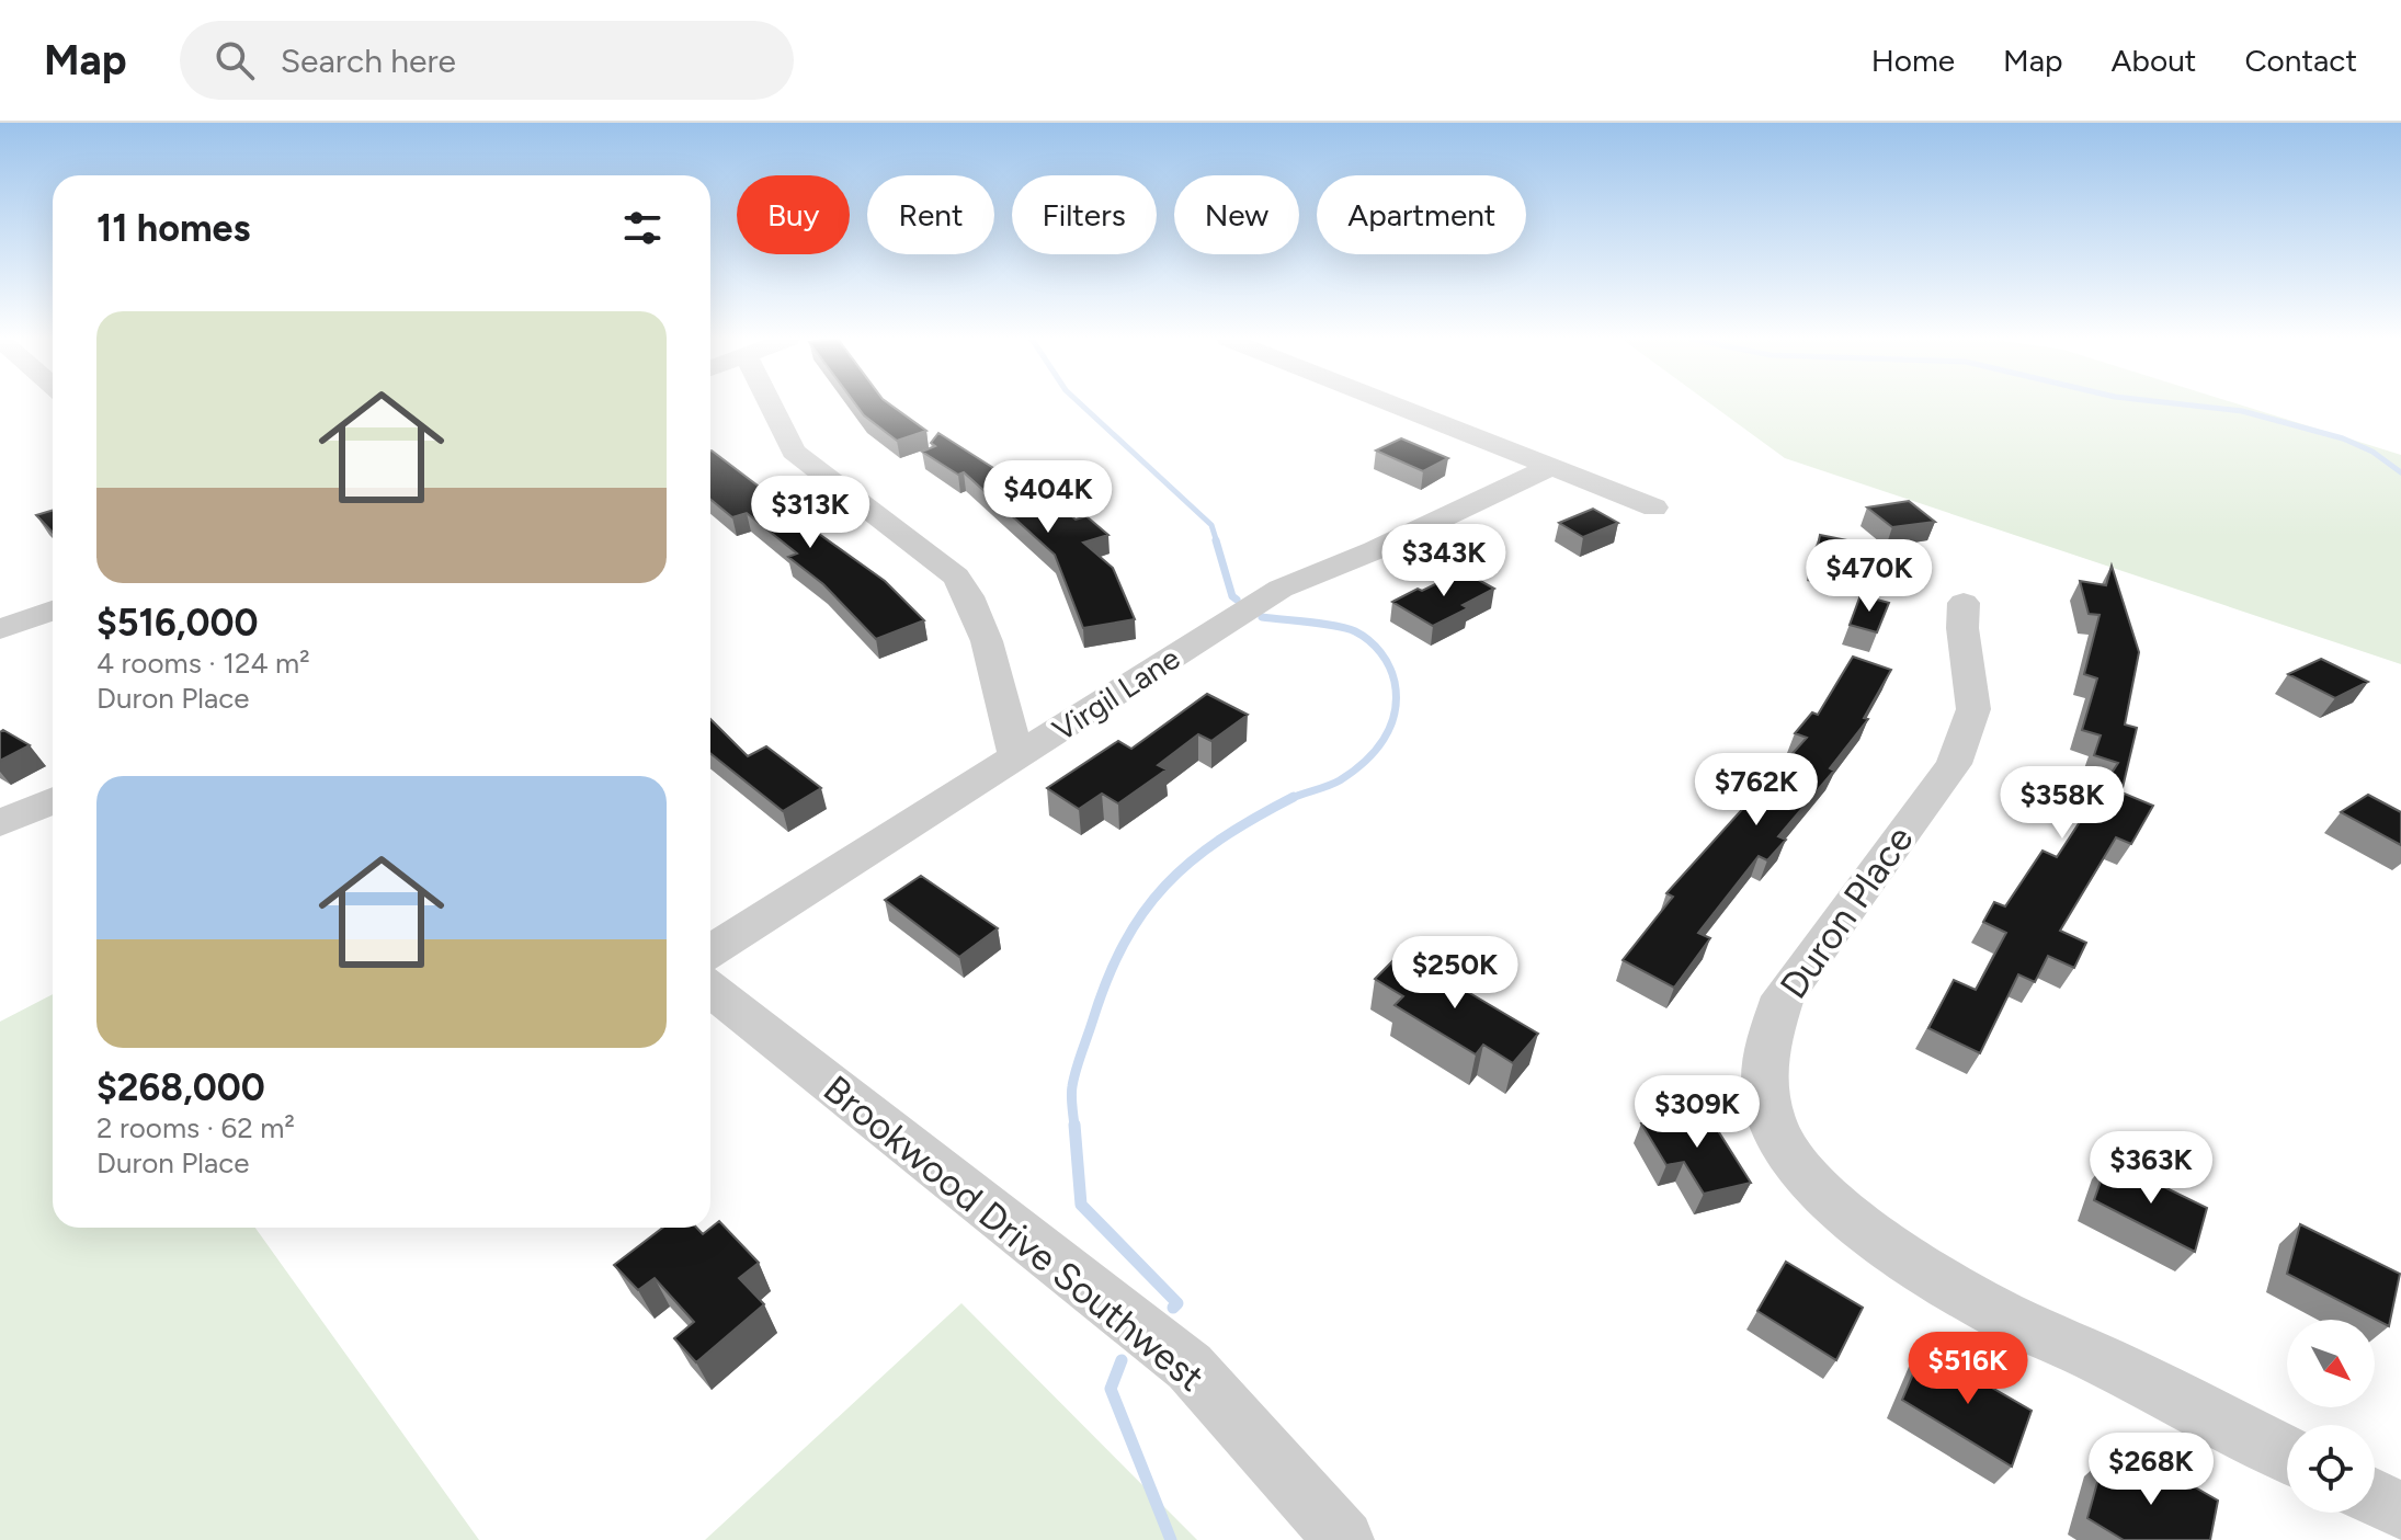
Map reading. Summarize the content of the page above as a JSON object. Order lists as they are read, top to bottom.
{
  "streets": {
    "street": ["Virgil Lane", "Duron Place", "Brookwood Drive Southwest"]
  },
  "north": "bottom right",
  "page": {
    "header": "Map",
    "search": "Search here",
    "nav": [
      "Home",
      "Map",
      "About",
      "Contact"
    ],
    "chip": [
      "Buy",
      "Rent",
      "Filters",
      "New",
      "Apartment"
    ],
    "heading": "11 homes",
    "list": [
      {
        "name": "$516,000",
        "note": "4 rooms · 124 m² · Duron Place"
      },
      {
        "name": "$268,000",
        "note": "2 rooms · 62 m² · Duron Place"
      }
    ],
    "price": [
      "$404K",
      "$313K",
      "$343K",
      "$470K",
      "$762K",
      "$358K",
      "$250K",
      "$309K",
      "$363K",
      "$516K",
      "$268K"
    ]
  }
}
